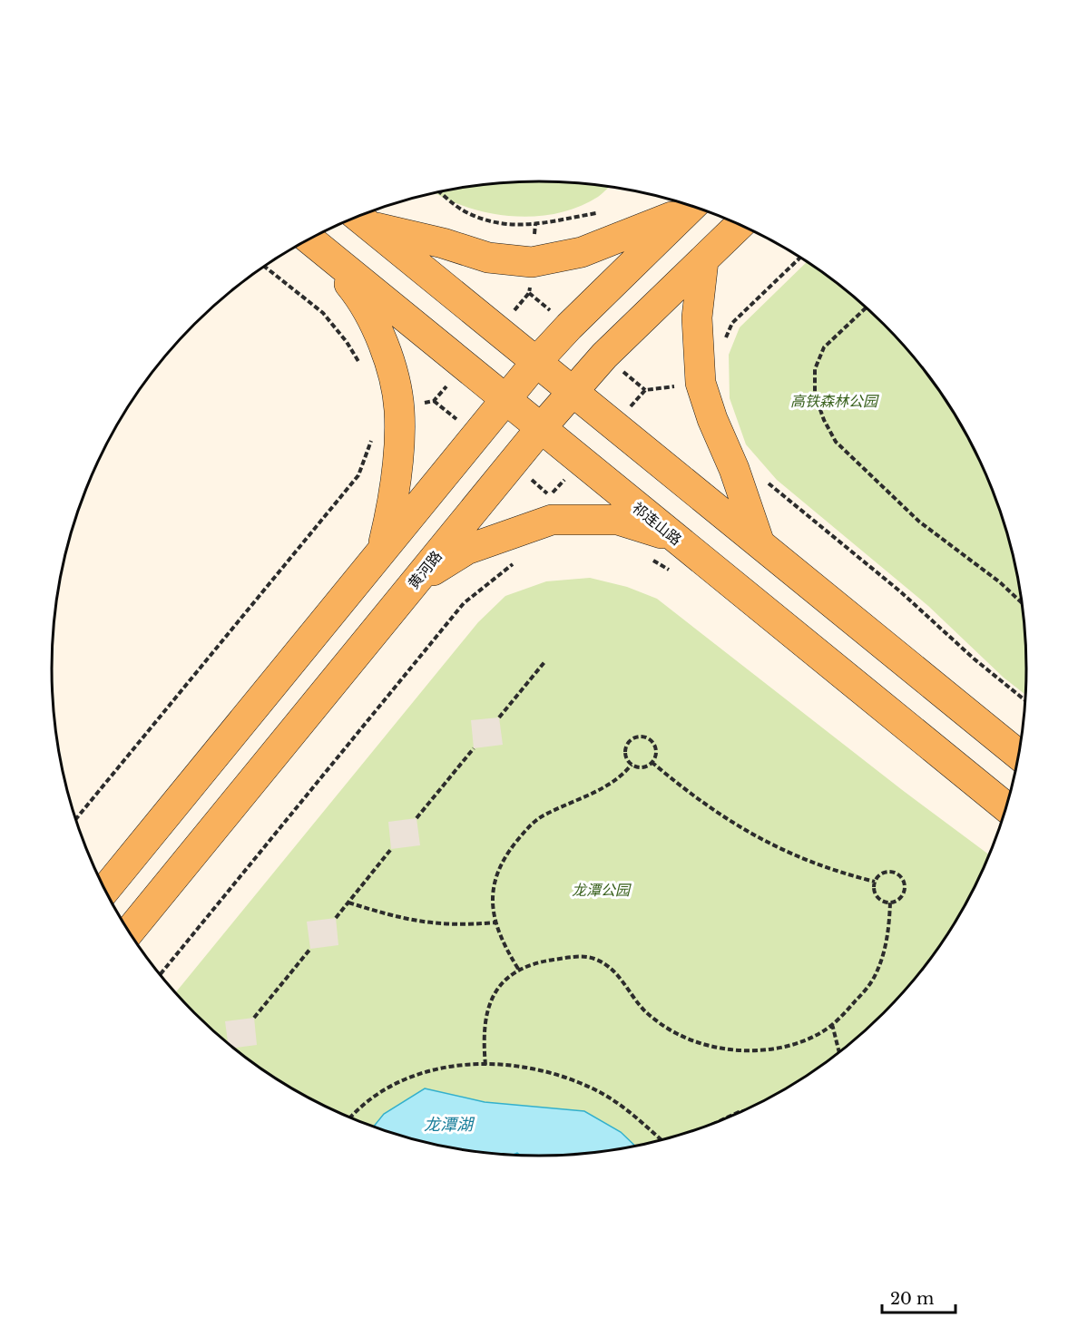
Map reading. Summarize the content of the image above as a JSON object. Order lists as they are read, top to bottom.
{
  "streets": {
    "main road": ["祁连山路", "黄河路"]
  },
  "crossings": [
    ["祁连山路", "黄河路"]
  ],
  "water": ["龙潭湖"],
  "parks": ["高铁森林公园", "龙潭公园"],
  "scale_bar": "20 m"
}
